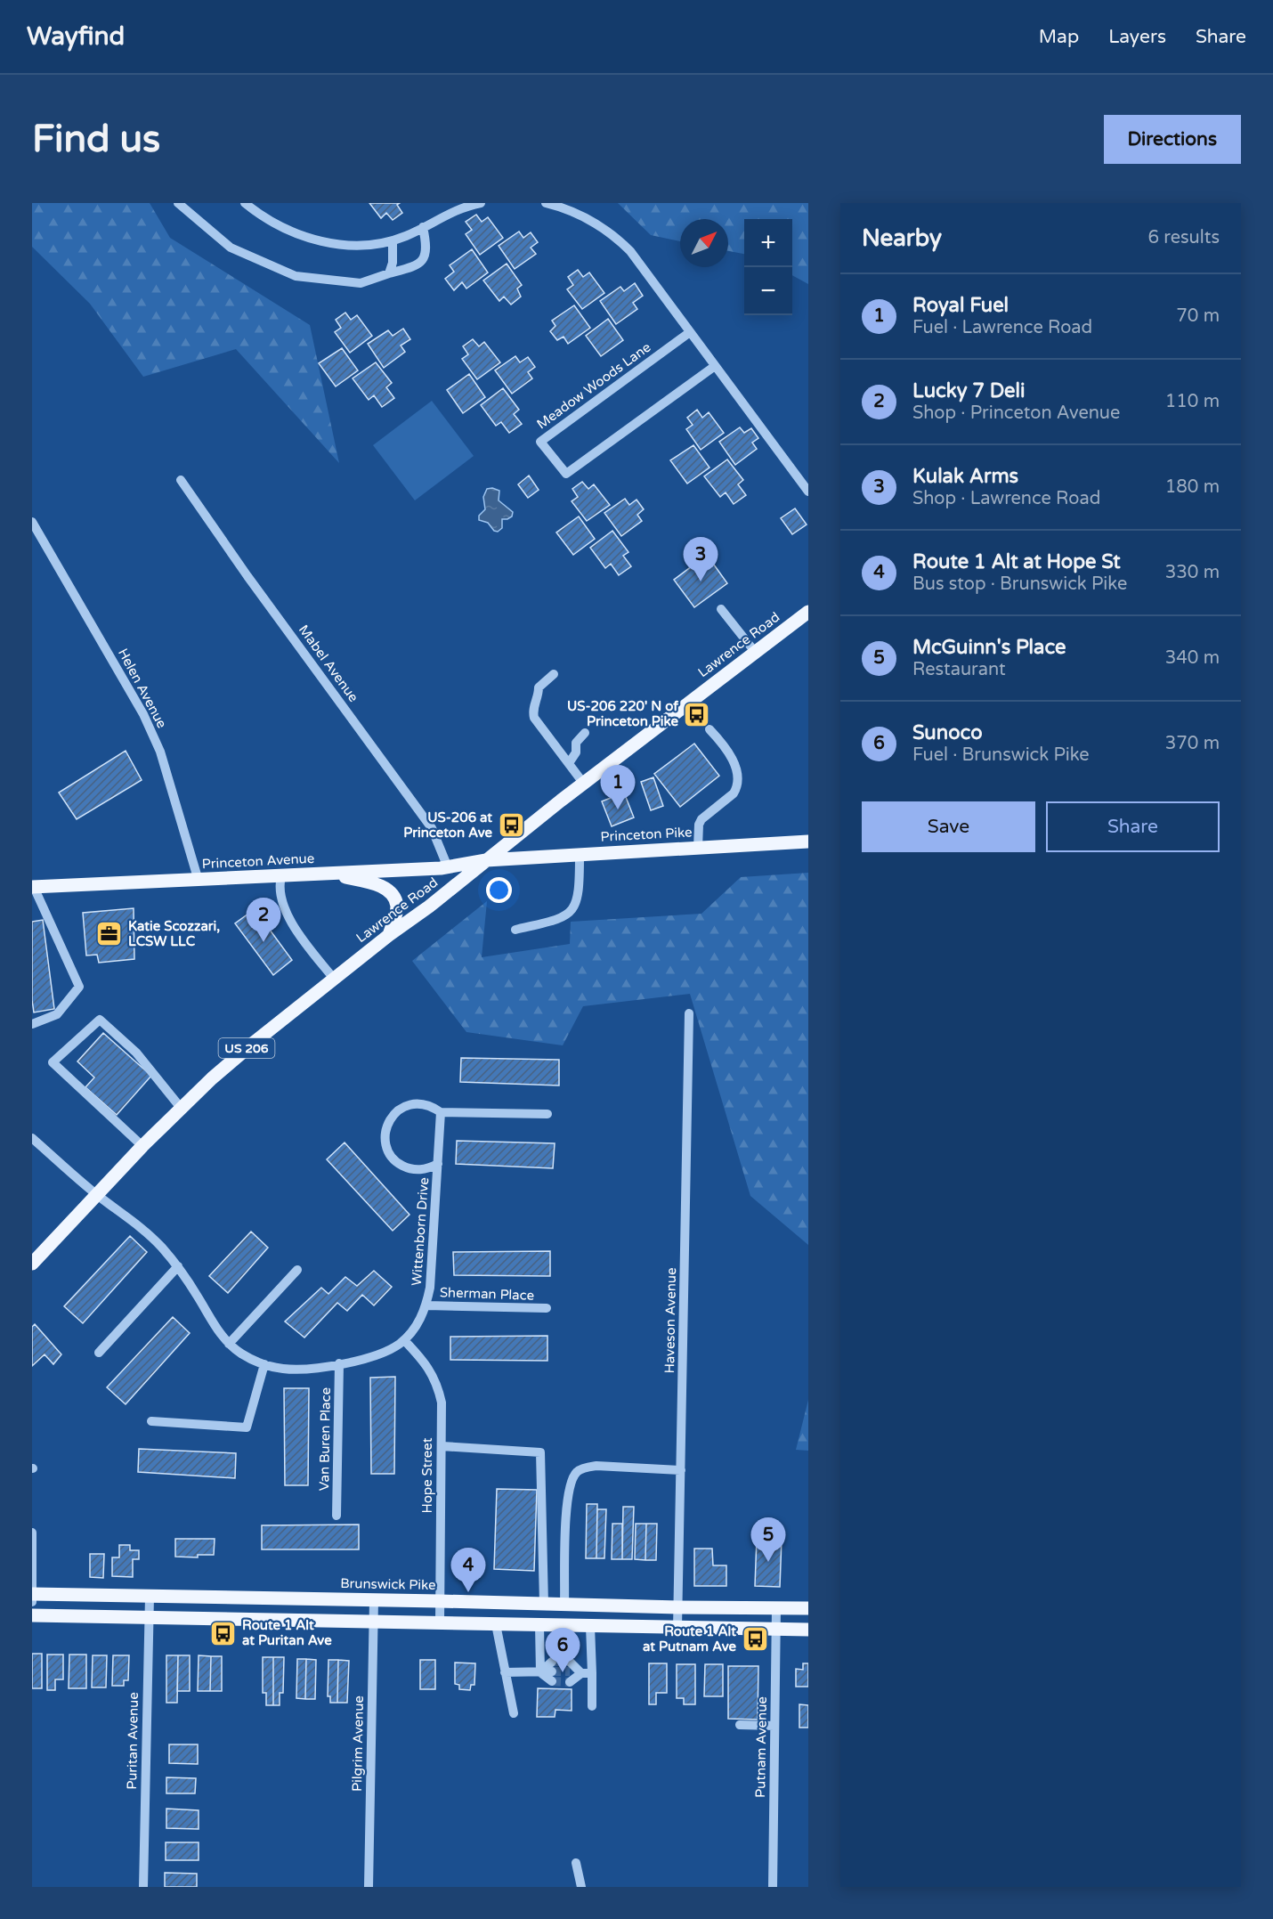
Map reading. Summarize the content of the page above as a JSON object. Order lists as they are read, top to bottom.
{
  "streets": {
    "main road": [
      "Lawrence Road",
      "Princeton Pike",
      "Princeton Avenue",
      "US 206",
      "Brunswick Pike"
    ],
    "street": [
      "Meadow Woods Lane",
      "Mabel Avenue",
      "Helen Avenue",
      "Wittenborn Drive",
      "Sherman Place",
      "Haveson Avenue",
      "Van Buren Place",
      "Hope Street",
      "Puritan Avenue",
      "Pilgrim Avenue",
      "Putnam Avenue"
    ]
  },
  "crossings": [
    ["Lawrence Road", "Princeton Pike"],
    ["Lawrence Road", "Princeton Avenue"],
    ["Lawrence Road", "Wittenborn Drive"],
    ["Mabel Avenue", "Princeton Avenue"],
    ["Helen Avenue", "Princeton Avenue"],
    ["Princeton Pike", "Princeton Avenue"],
    ["Wittenborn Drive", "Sherman Place"],
    ["Wittenborn Drive", "Van Buren Place"],
    ["Wittenborn Drive", "Hope Street"],
    ["Haveson Avenue", "Brunswick Pike"],
    ["Hope Street", "Brunswick Pike"],
    ["Brunswick Pike", "Puritan Avenue"],
    ["Brunswick Pike", "Pilgrim Avenue"],
    ["Brunswick Pike", "Putnam Avenue"]
  ],
  "places": {
    "bus stop": [
      "US-206 220' N of Princeton Pike",
      "US-206 at Princeton Ave",
      "Route 1 Alt at Puritan Ave",
      "Route 1 Alt at Putnam Ave"
    ],
    "office": ["Katie Scozzari, LCSW LLC"]
  },
  "north": "top right",
  "page": {
    "header": "Wayfind",
    "nav": ["Map", "Layers", "Share"],
    "buttons": [
      "Directions",
      ["Save", "Share"]
    ],
    "title": "Find us",
    "heading": ["Nearby", "6 results"],
    "map_buttons": ["+", "−"],
    "list": [
      {
        "mark": "1",
        "name": "Royal Fuel",
        "note": "Fuel · Lawrence Road",
        "value": "70 m"
      },
      {
        "mark": "2",
        "name": "Lucky 7 Deli",
        "note": "Shop · Princeton Avenue",
        "value": "110 m"
      },
      {
        "mark": "3",
        "name": "Kulak Arms",
        "note": "Shop · Lawrence Road",
        "value": "180 m"
      },
      {
        "mark": "4",
        "name": "Route 1 Alt at Hope St",
        "note": "Bus stop · Brunswick Pike",
        "value": "330 m"
      },
      {
        "mark": "5",
        "name": "McGuinn's Place",
        "note": "Restaurant",
        "value": "340 m"
      },
      {
        "mark": "6",
        "name": "Sunoco",
        "note": "Fuel · Brunswick Pike",
        "value": "370 m"
      }
    ],
    "pins": [
      "3",
      "1",
      "2",
      "5",
      "4",
      "6"
    ]
  }
}
